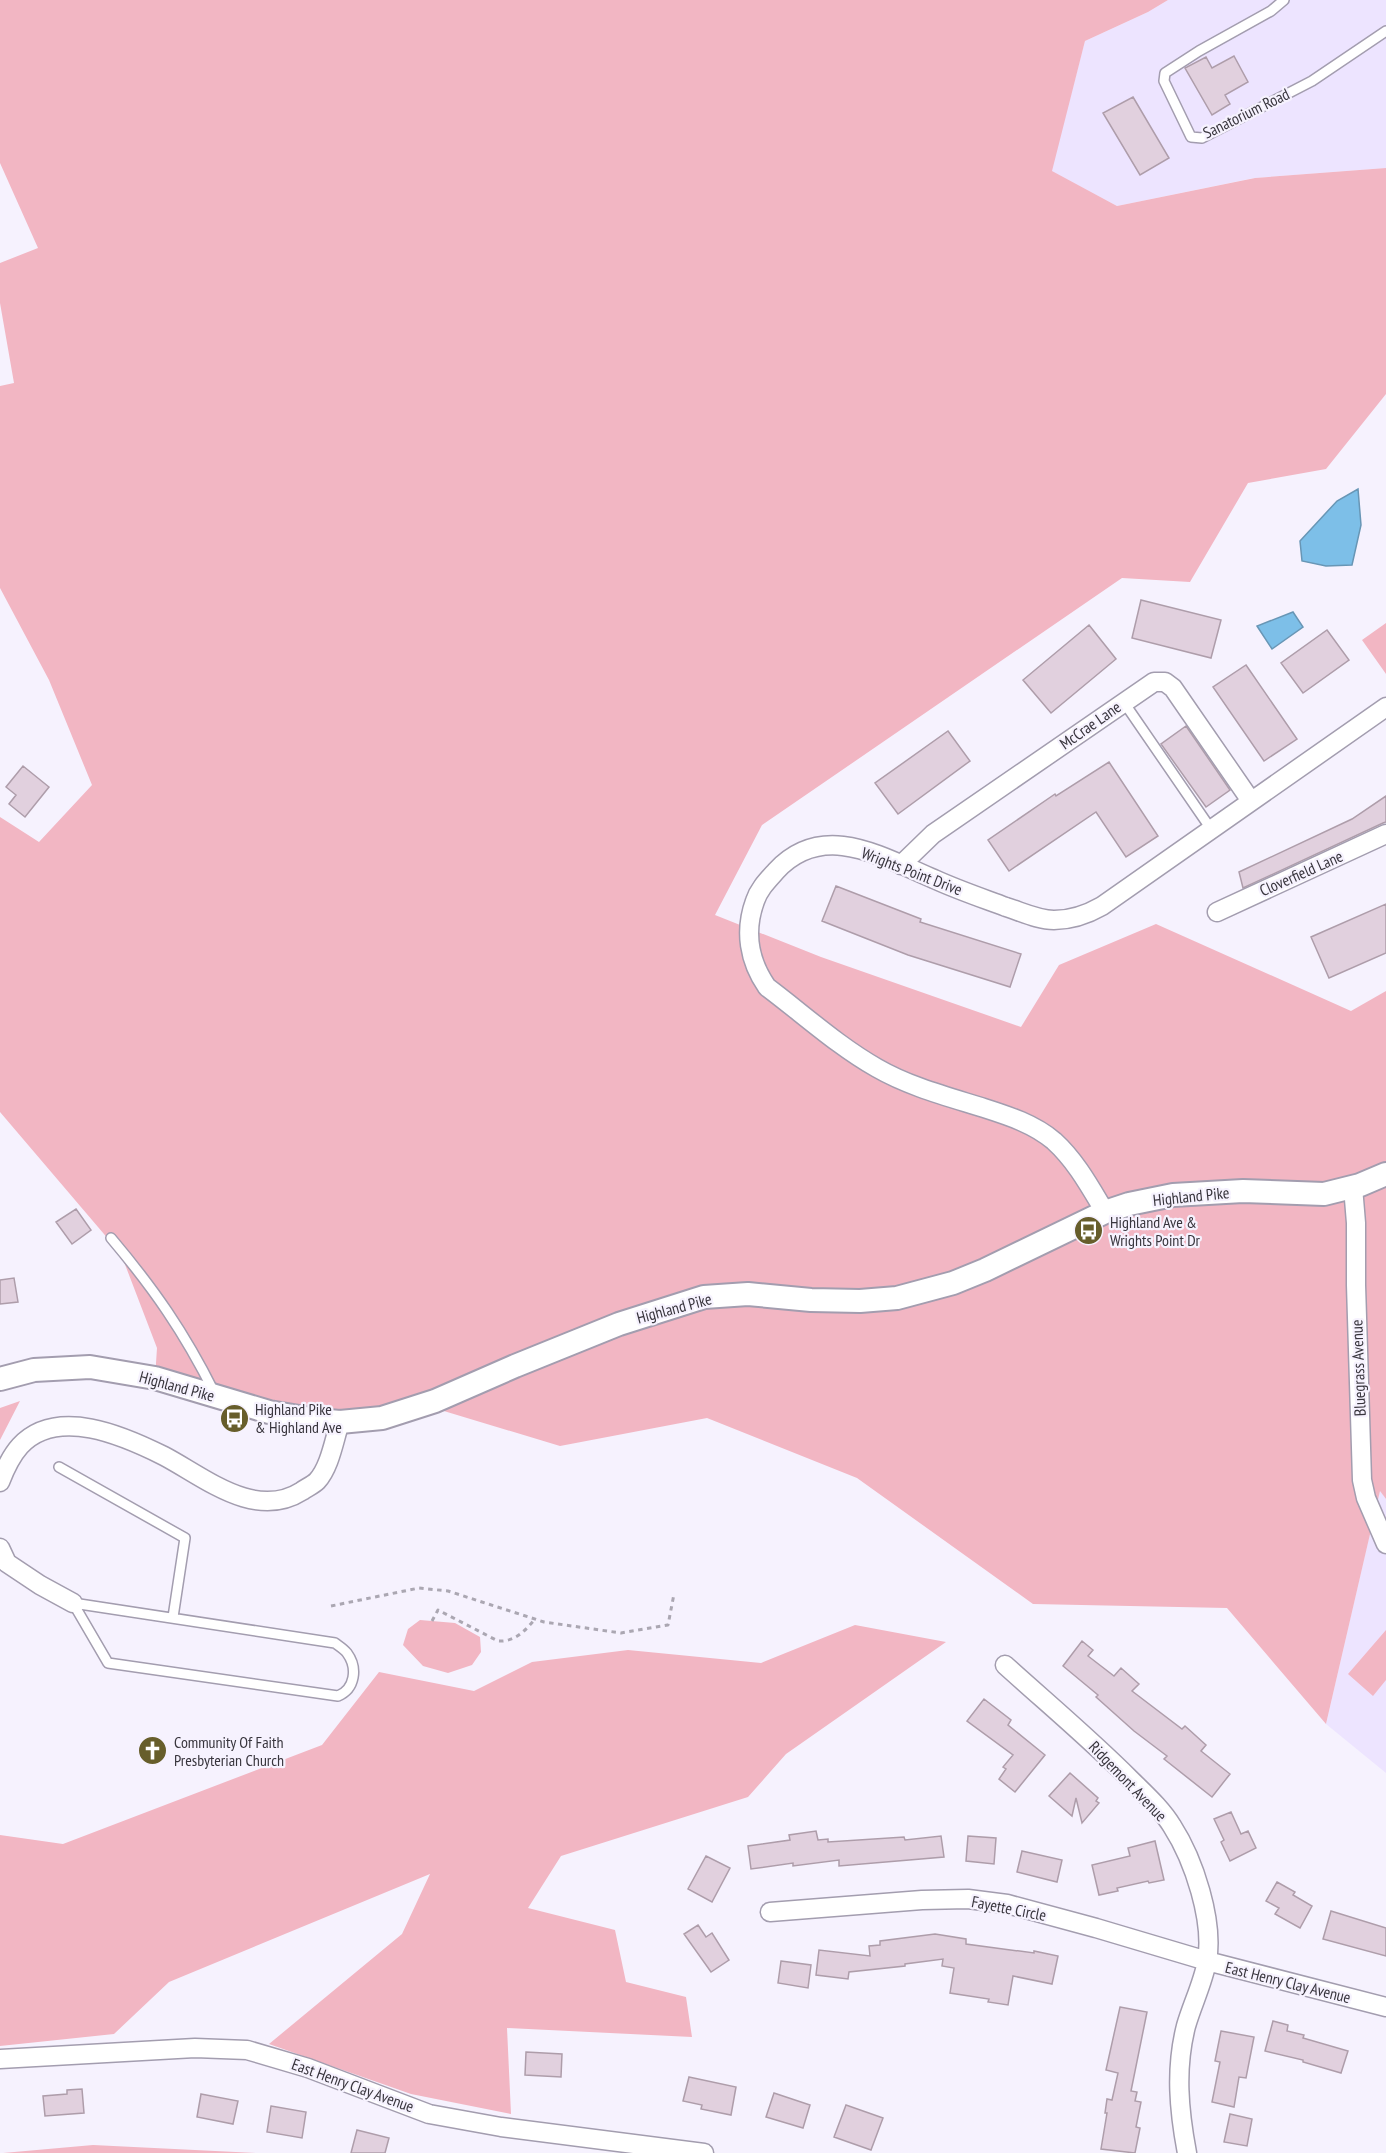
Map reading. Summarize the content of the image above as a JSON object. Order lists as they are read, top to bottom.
{
  "streets": {
    "street": [
      "McCrae Lane",
      "Wrights Point Drive",
      "Cloverfield Lane",
      "Highland Pike",
      "Bluegrass Avenue",
      "Ridgemont Avenue",
      "Fayette Circle",
      "East Henry Clay Avenue"
    ],
    "lane": ["Sanatorium Road"]
  },
  "crossings": [
    ["McCrae Lane", "Wrights Point Drive"],
    ["Wrights Point Drive", "Highland Pike"],
    ["Highland Pike", "Bluegrass Avenue"],
    ["Ridgemont Avenue", "Fayette Circle"],
    ["Ridgemont Avenue", "East Henry Clay Avenue"],
    ["Fayette Circle", "East Henry Clay Avenue"]
  ],
  "places": {
    "bus stop": ["Highland Ave & Wrights Point Dr", "Highland Pike & Highland Ave"],
    "church": ["Community Of Faith Presbyterian Church"]
  }
}
